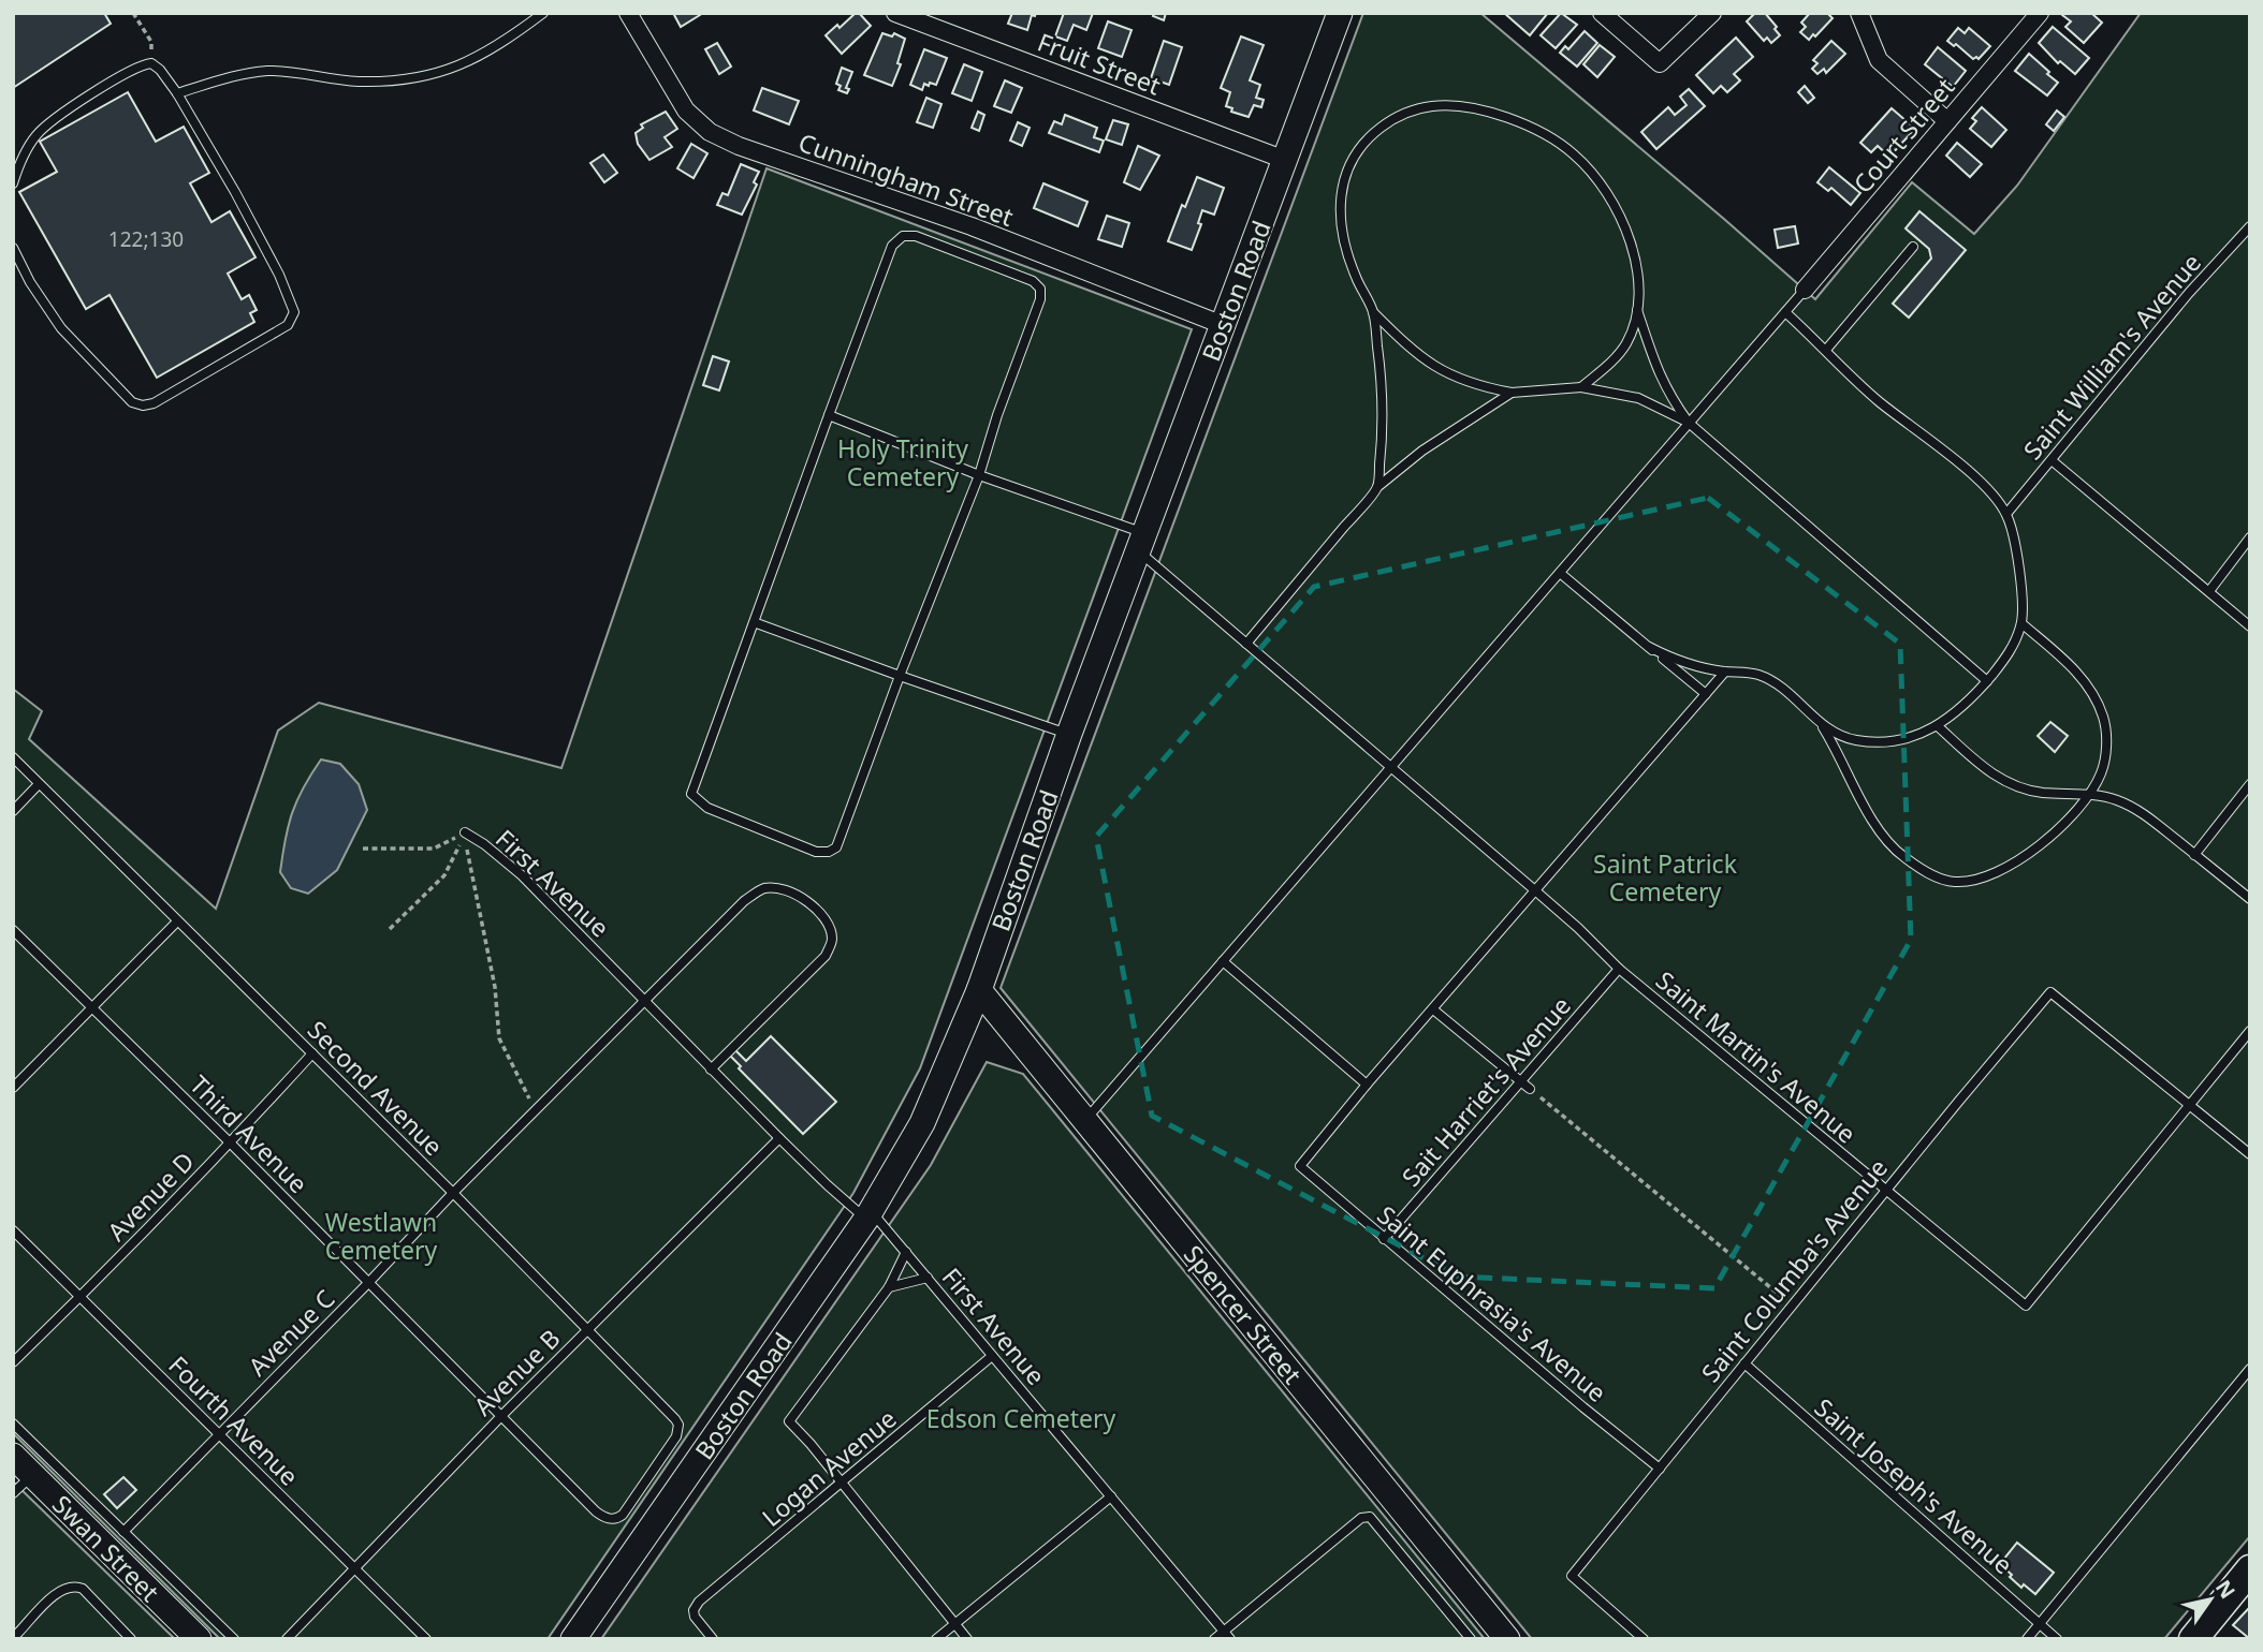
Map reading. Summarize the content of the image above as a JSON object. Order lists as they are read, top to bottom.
{
  "streets": {
    "main road": ["Boston Road", "Spencer Street", "Swan Street"],
    "street": ["Fruit Street", "Court Street", "Cunningham Street"],
    "lane": [
      "Saint William's Avenue",
      "First Avenue",
      "Saint Martin's Avenue",
      "Second Avenue",
      "Sait Harriet's Avenue",
      "Third Avenue",
      "Avenue D",
      "Saint Columba's Avenue",
      "Saint Euphrasia's Avenue",
      "Avenue C",
      "Avenue B",
      "Fourth Avenue",
      "Logan Avenue",
      "Saint Joseph's Avenue"
    ]
  },
  "crossings": [
    ["Fruit Street", "Boston Road"],
    ["Cunningham Street", "Boston Road"],
    ["Boston Road", "First Avenue"],
    ["Boston Road", "Saint Martin's Avenue"],
    ["Boston Road", "Spencer Street"],
    ["First Avenue", "Avenue C"],
    ["First Avenue", "Avenue B"],
    ["First Avenue", "Logan Avenue"],
    ["Saint Martin's Avenue", "Sait Harriet's Avenue"],
    ["Saint Martin's Avenue", "Saint Columba's Avenue"],
    ["Second Avenue", "Third Avenue"],
    ["Second Avenue", "Avenue D"],
    ["Second Avenue", "Avenue C"],
    ["Second Avenue", "Avenue B"],
    ["Sait Harriet's Avenue", "Saint Euphrasia's Avenue"],
    ["Third Avenue", "Avenue D"],
    ["Third Avenue", "Avenue C"],
    ["Third Avenue", "Avenue B"],
    ["Avenue D", "Fourth Avenue"],
    ["Saint Columba's Avenue", "Saint Euphrasia's Avenue"],
    ["Saint Columba's Avenue", "Saint Joseph's Avenue"],
    ["Avenue C", "Fourth Avenue"],
    ["Avenue B", "Fourth Avenue"]
  ],
  "parks": [
    "Holy Trinity Cemetery",
    "Saint Patrick Cemetery",
    "Westlawn Cemetery",
    "Edson Cemetery"
  ],
  "house_numbers": ["122;130"],
  "north": "top right"
}
